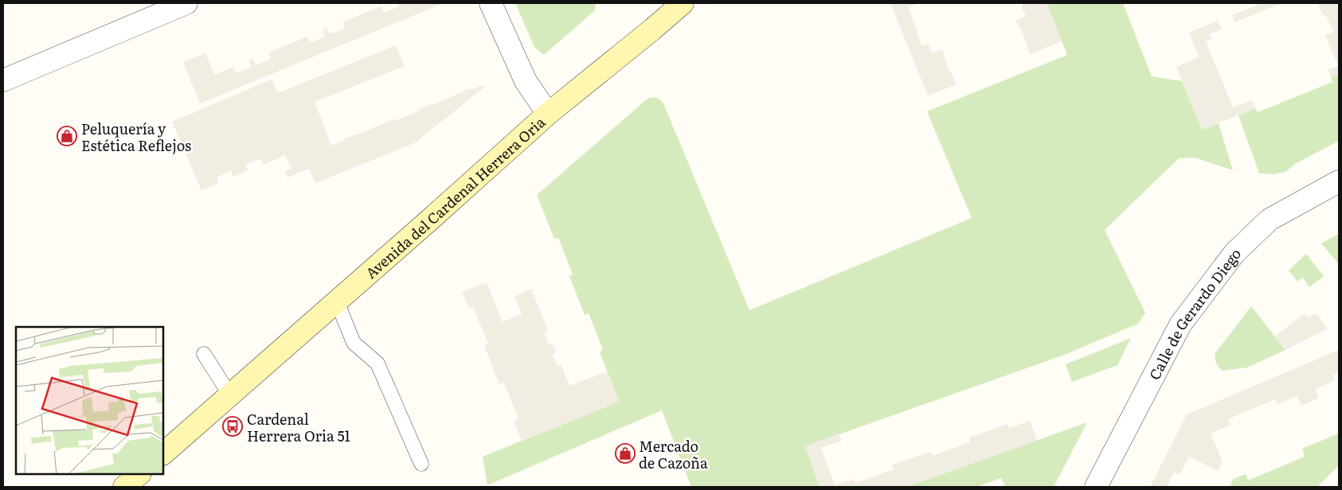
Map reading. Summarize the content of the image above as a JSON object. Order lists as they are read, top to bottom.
{
  "streets": {
    "main road": ["Avenida del Cardenal Herrera Oria"],
    "street": ["Calle de Gerardo Diego"]
  },
  "places": {
    "shop": ["Peluquería y Estética Reflejos", "Mercado de Cazoña"],
    "bus stop": ["Cardenal Herrera Oria 51"]
  }
}
